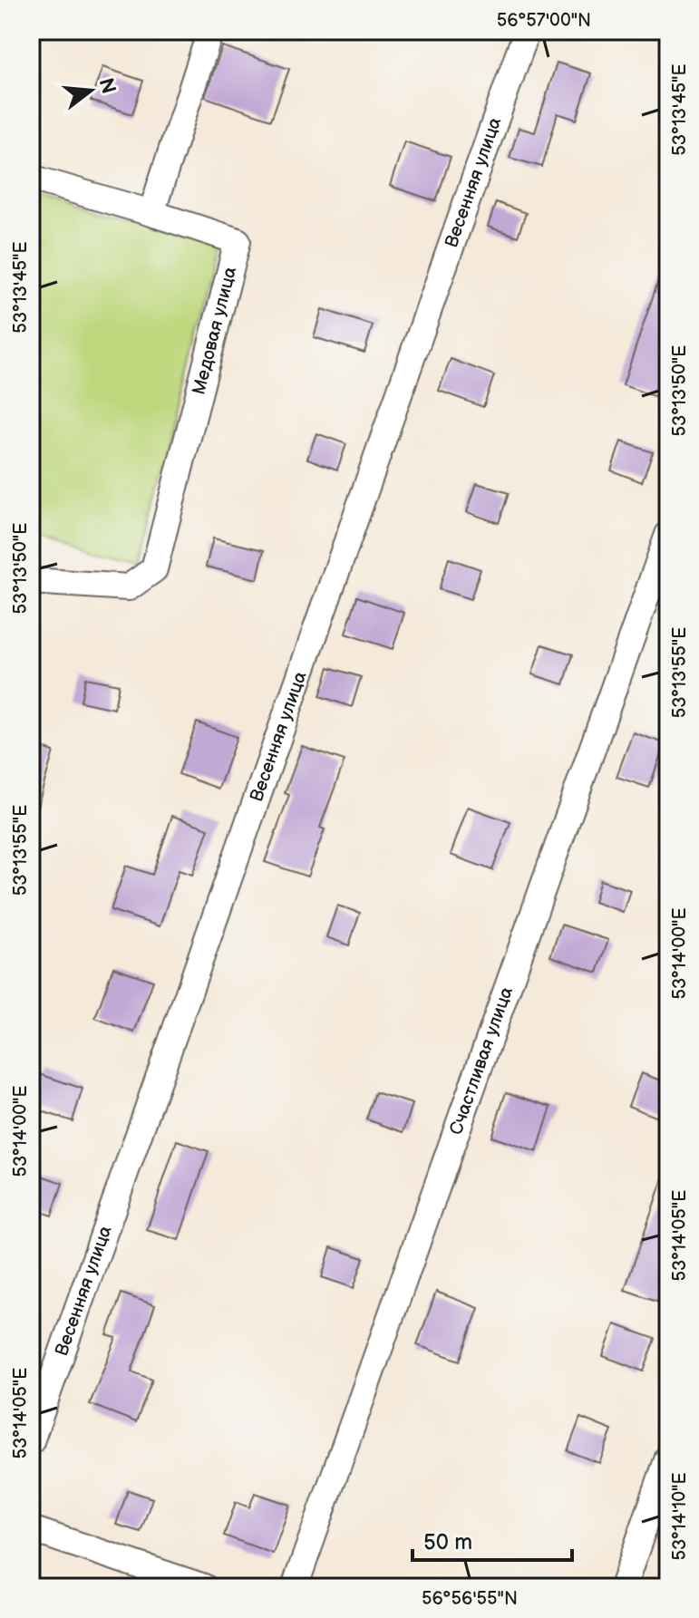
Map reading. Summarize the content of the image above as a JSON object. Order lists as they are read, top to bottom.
{
  "streets": {
    "street": ["Весенняя улица", "Медовая улица", "Счастливая улица"]
  },
  "scale_bar": "50 m",
  "north": "right",
  "coordinates": [
    "56°57'00\"N",
    "53°13'45\"E",
    "53°13'50\"E",
    "53°13'55\"E",
    "53°14'00\"E",
    "53°14'05\"E",
    "53°14'10\"E",
    "56°56'55\"N"
  ]
}
